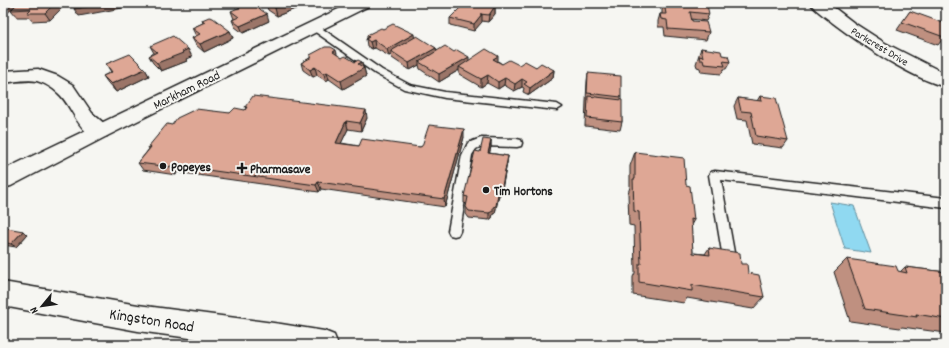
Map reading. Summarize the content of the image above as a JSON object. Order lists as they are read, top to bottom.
{
  "streets": {
    "street": ["Parkcrest Drive", "Markham Road", "Kingston Road"]
  },
  "places": {
    "other": ["Popeyes", "Tim Hortons"],
    "health": ["Pharmasave"]
  },
  "north": "bottom left"
}
